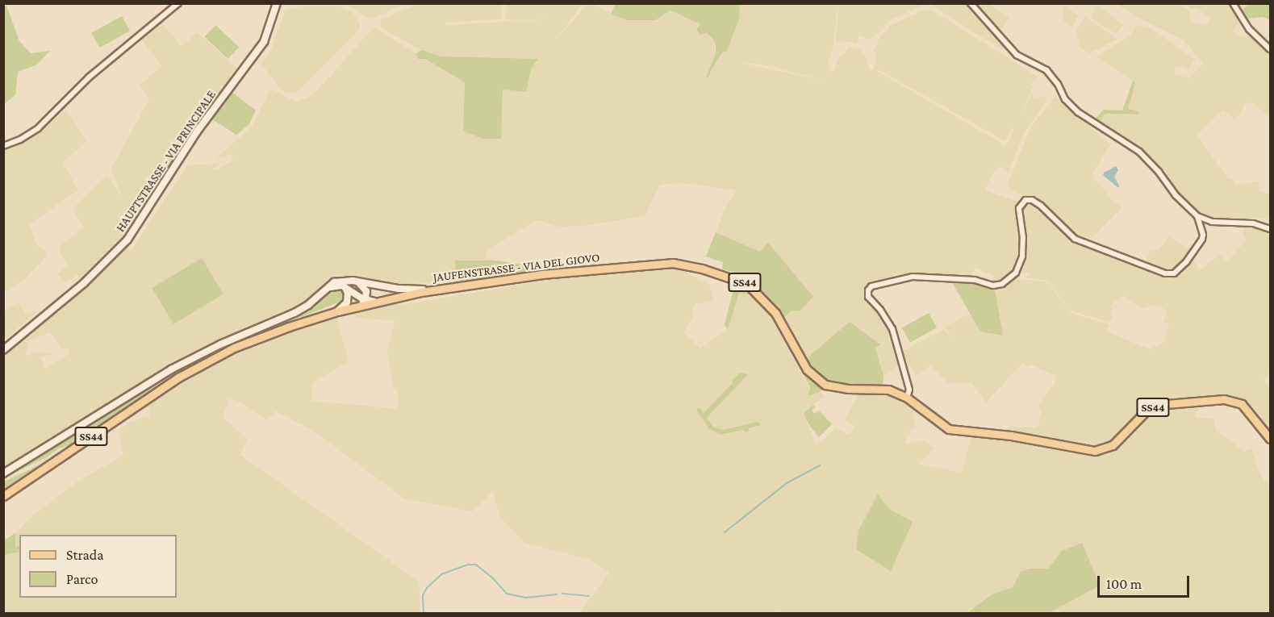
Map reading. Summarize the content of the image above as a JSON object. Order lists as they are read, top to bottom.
{
  "streets": {
    "main road": ["JAUFENSTRASSE - VIA DEL GIOVO", "SS44"],
    "street": ["HAUPTSTRASSE - VIA PRINCIPALE"]
  },
  "legend": ["Strada", "Parco"],
  "scale_bar": "100 m"
}
